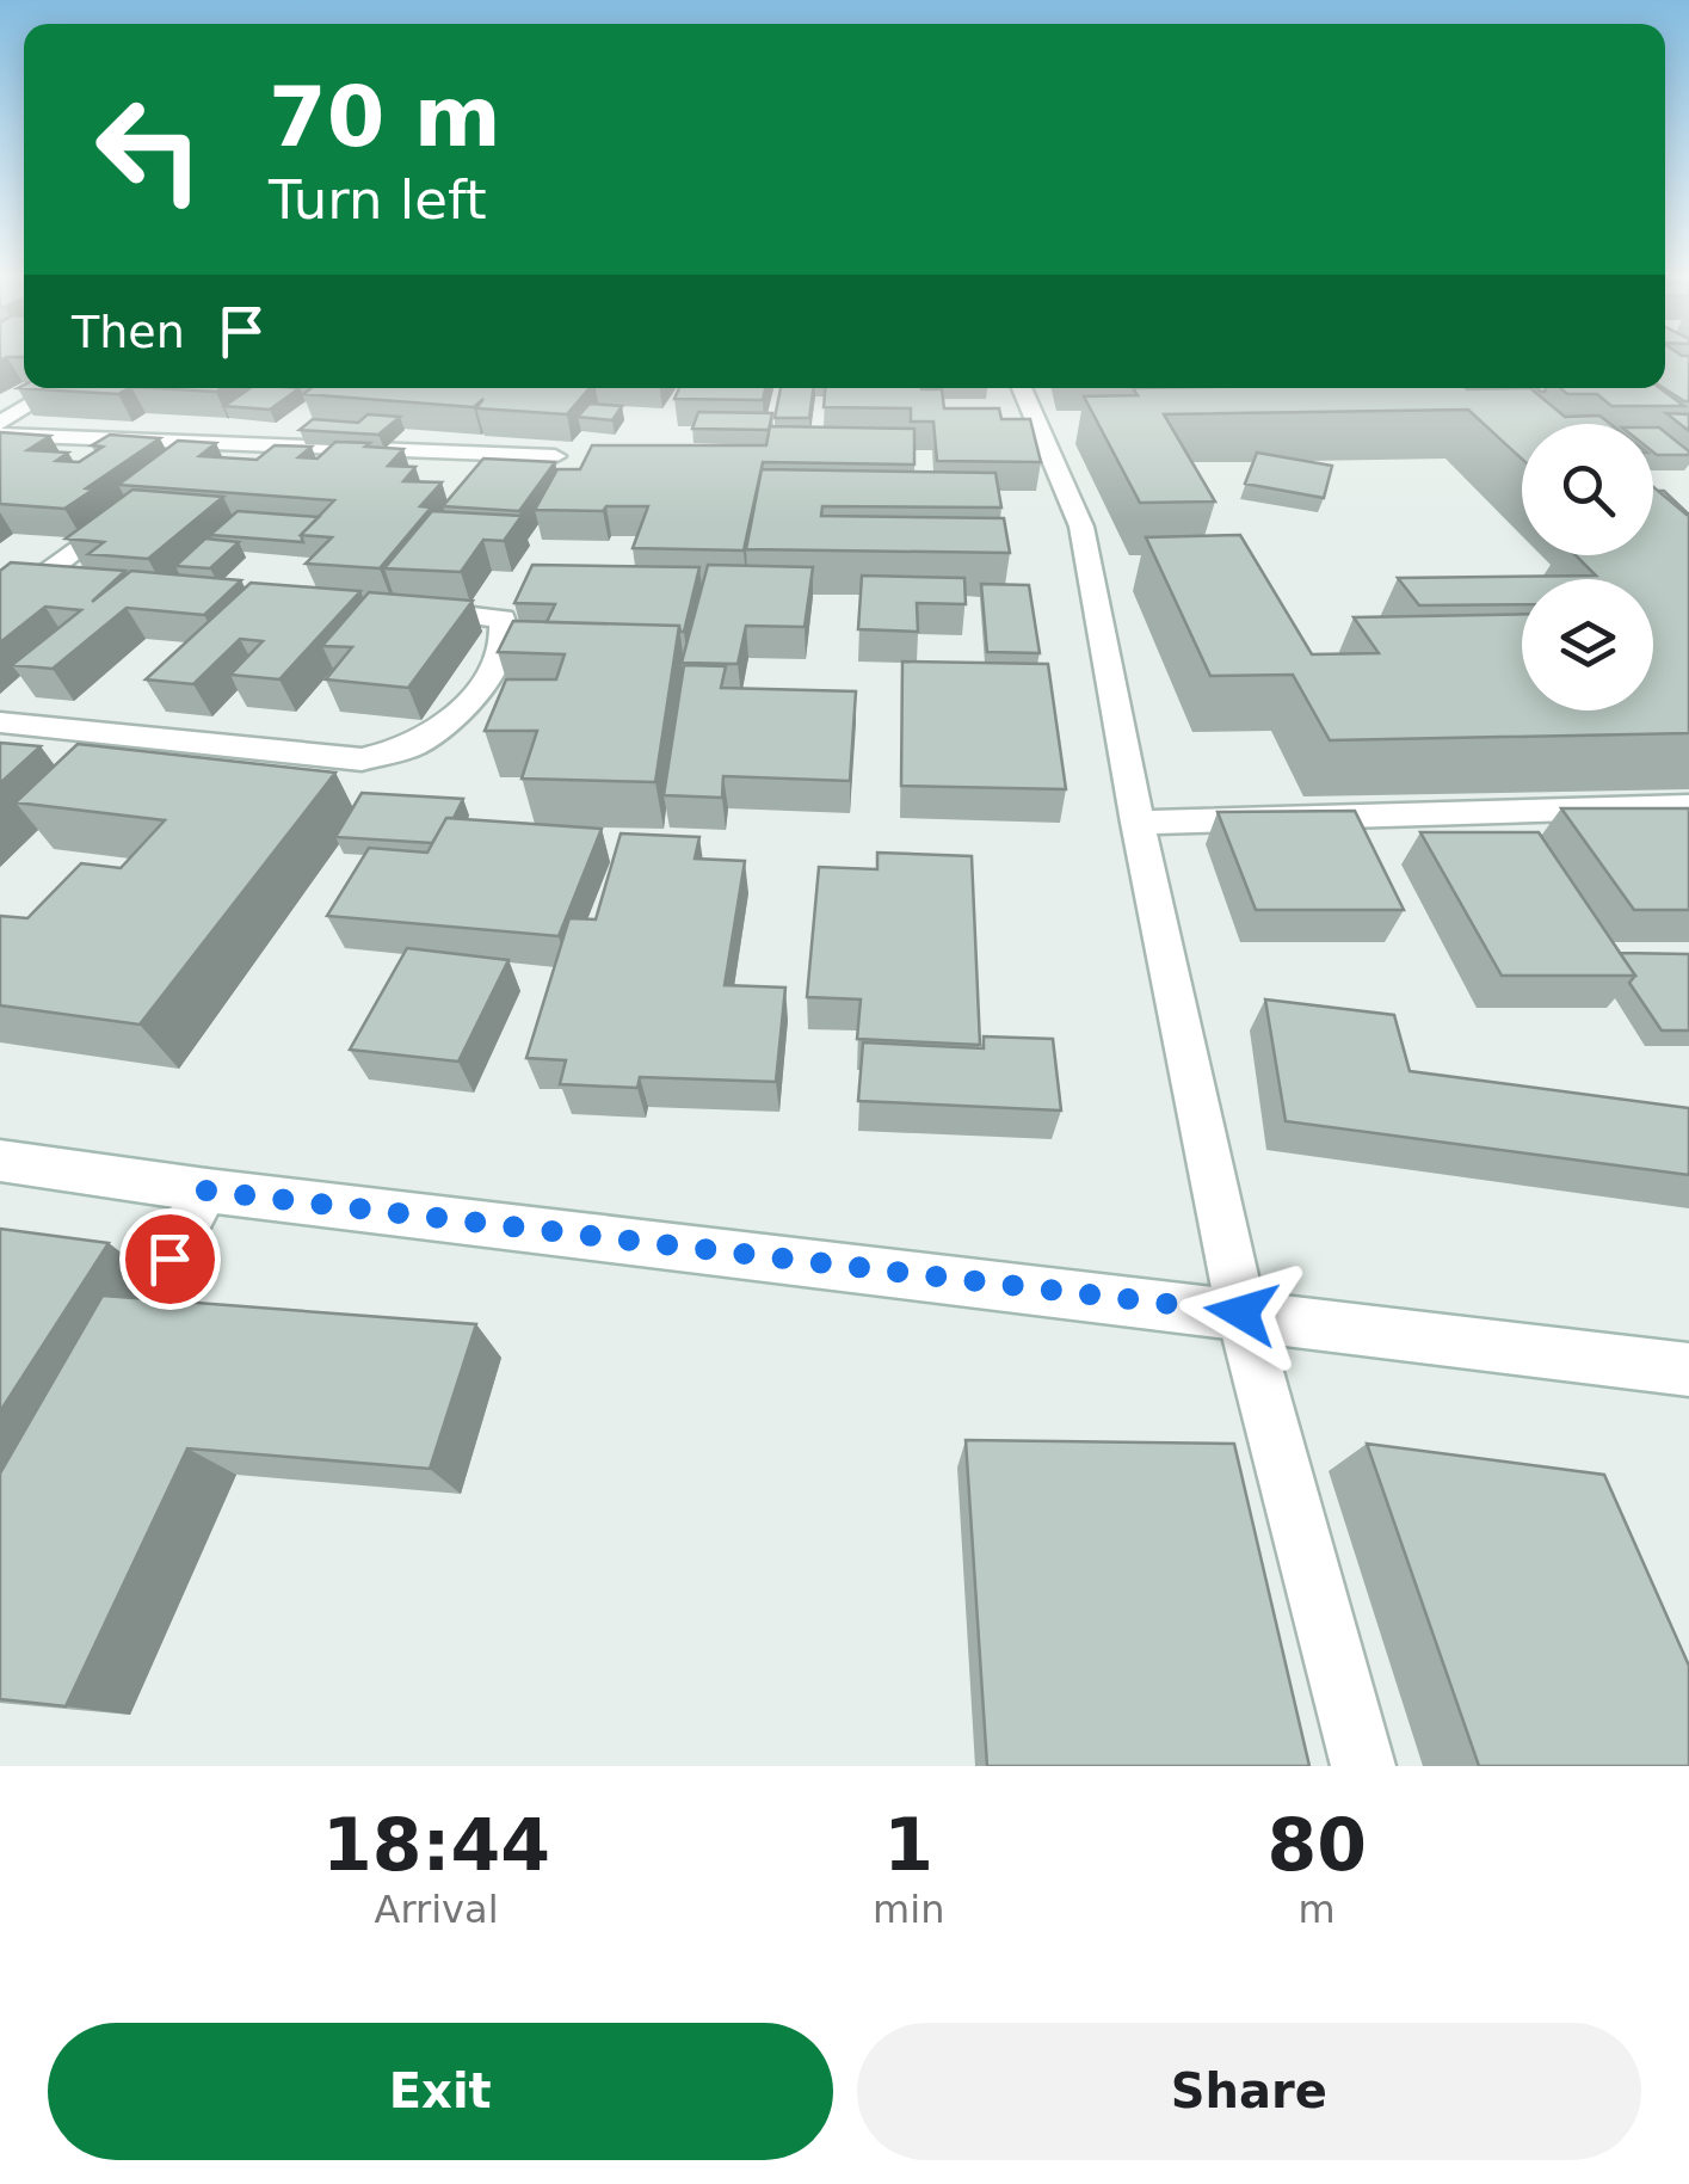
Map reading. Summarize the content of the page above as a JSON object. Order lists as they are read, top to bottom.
{
  "page": {
    "turn": ["70 m", "Turn left"],
    "then": "Then",
    "eta": [
      "18:44",
      "Arrival",
      "1",
      "min",
      "80",
      "m"
    ],
    "buttons": ["Exit", "Share"]
  }
}
